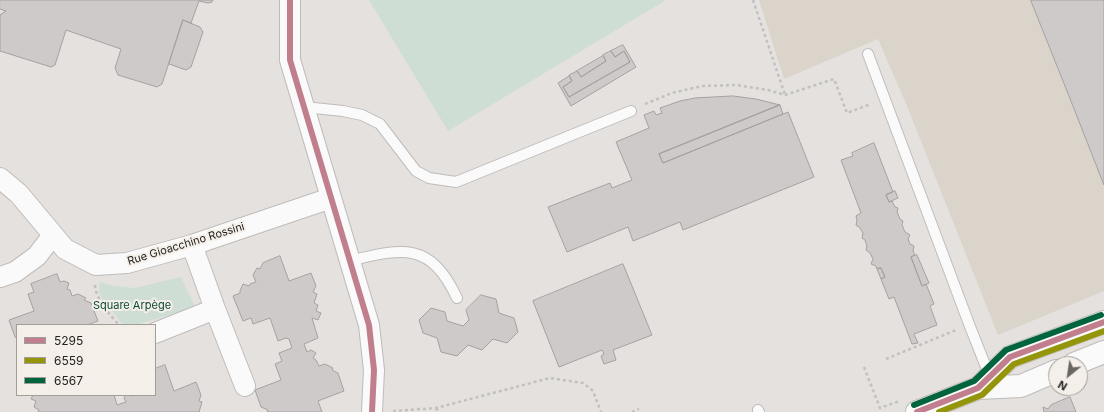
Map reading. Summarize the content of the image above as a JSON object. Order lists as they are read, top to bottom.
{
  "streets": {
    "street": ["Rue Gioacchino Rossini"]
  },
  "parks": ["Square Arpège"],
  "lines": ["transit line 5295", "transit line 6567", "transit line 6559"],
  "legend": ["5295", "6559", "6567"],
  "north": "bottom left"
}
